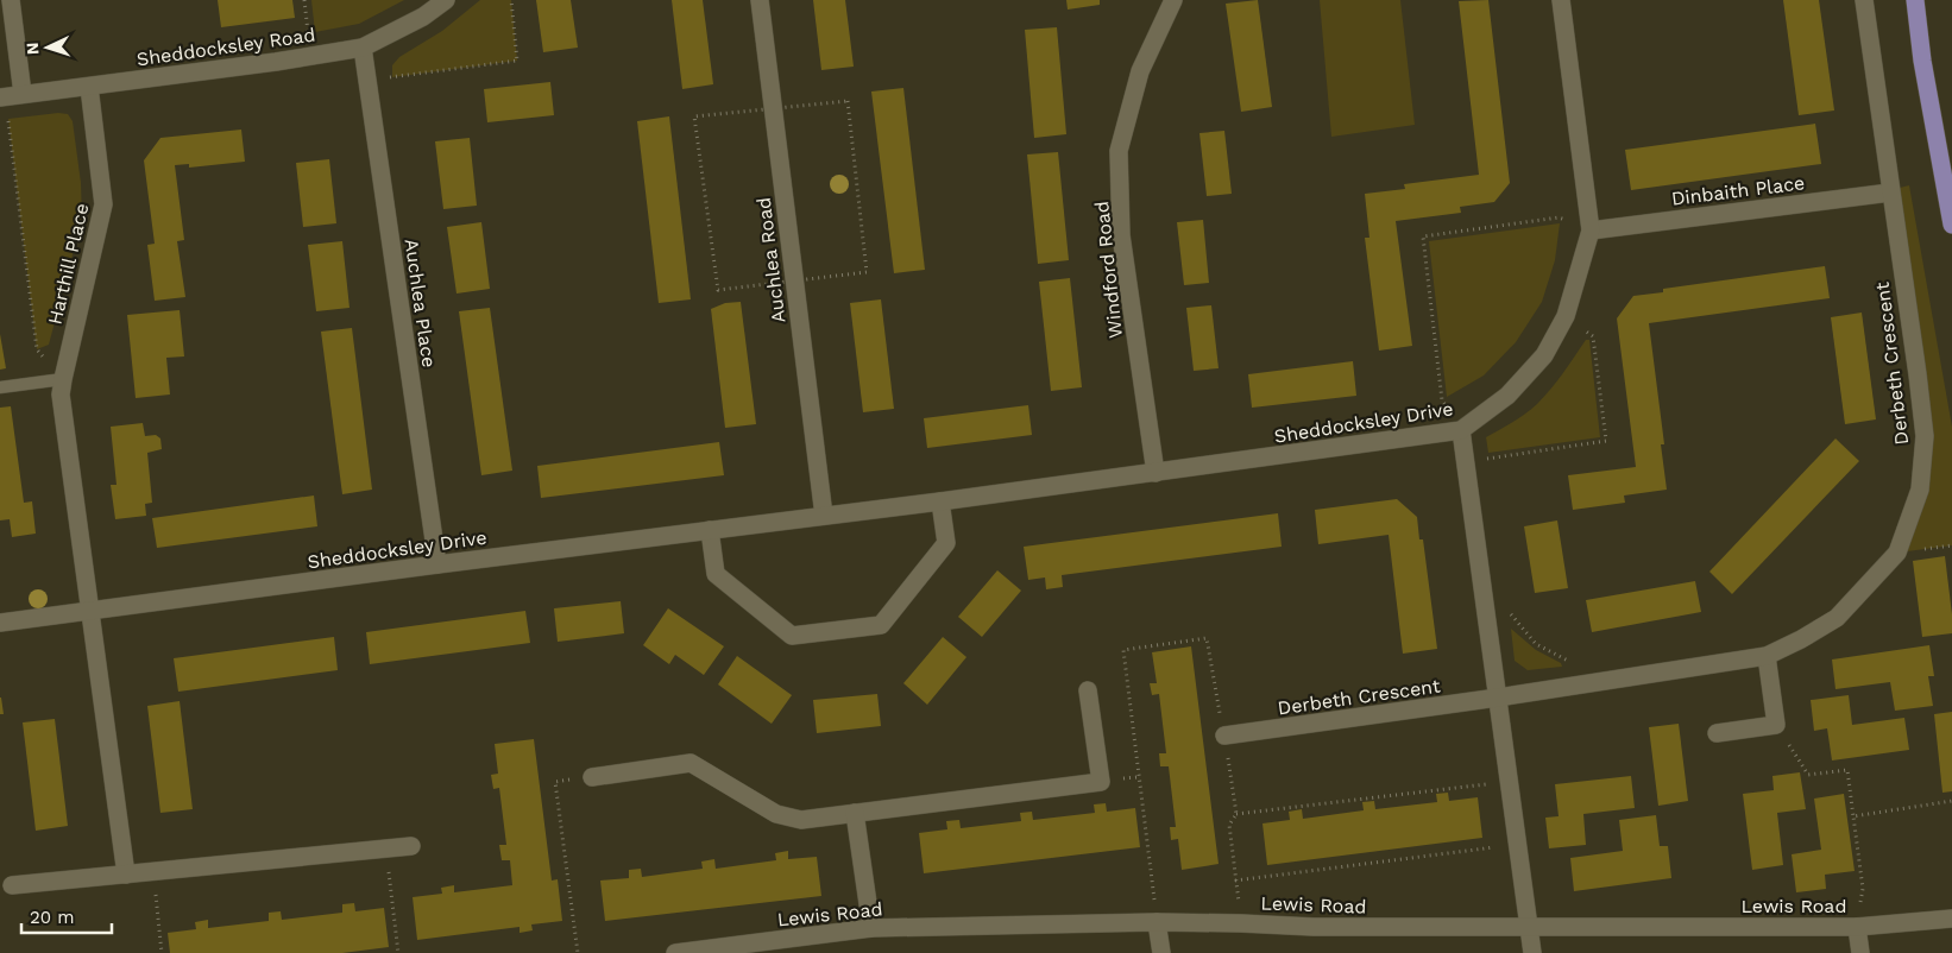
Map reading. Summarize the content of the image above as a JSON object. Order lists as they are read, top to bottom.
{
  "streets": {
    "street": [
      "Sheddocksley Road",
      "Dinbaith Place",
      "Auchlea Road",
      "Harthill Place",
      "Windford Road",
      "Auchlea Place",
      "Derbeth Crescent",
      "Sheddocksley Drive",
      "Lewis Road"
    ]
  },
  "crossings": [
    ["Sheddocksley Road", "Harthill Place"],
    ["Sheddocksley Road", "Auchlea Place"],
    ["Dinbaith Place", "Derbeth Crescent"],
    ["Dinbaith Place", "Sheddocksley Drive"],
    ["Auchlea Road", "Sheddocksley Drive"],
    ["Harthill Place", "Sheddocksley Drive"],
    ["Windford Road", "Sheddocksley Drive"],
    ["Auchlea Place", "Sheddocksley Drive"]
  ],
  "scale_bar": "20 m",
  "north": "left"
}
